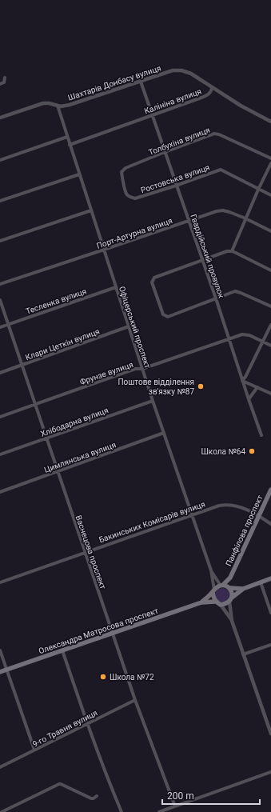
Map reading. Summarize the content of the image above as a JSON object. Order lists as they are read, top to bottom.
{
  "streets": {
    "main road": ["Панфілова проспект", "Олександра Матросова проспект"],
    "street": [
      "Шахтарів Донбасу вулиця",
      "Калініна вулиця",
      "Толбухіна вулиця",
      "Ростовська вулиця",
      "Порт-Артурна вулиця",
      "Гвардійський провулок",
      "Тесленка вулиця",
      "Офіцерський проспект",
      "Клари Цеткін вулиця",
      "Фрунзе вулиця",
      "Хлібодарна вулиця",
      "Цимлянська вулиця",
      "Бакинських Комісарів вулиця",
      "Васнецова проспект",
      "9-го Травня вулиця"
    ]
  },
  "crossings": [
    ["Шахтарів Донбасу вулиця", "Калініна вулиця"],
    ["Шахтарів Донбасу вулиця", "Гвардійський провулок"],
    ["Шахтарів Донбасу вулиця", "Офіцерський проспект"],
    ["Калініна вулиця", "Гвардійський провулок"],
    ["Калініна вулиця", "Офіцерський проспект"],
    ["Толбухіна вулиця", "Ростовська вулиця"],
    ["Толбухіна вулиця", "Гвардійський провулок"],
    ["Ростовська вулиця", "Гвардійський провулок"],
    ["Порт-Артурна вулиця", "Гвардійський провулок"],
    ["Порт-Артурна вулиця", "Офіцерський проспект"],
    ["Гвардійський провулок", "Фрунзе вулиця"],
    ["Тесленка вулиця", "Офіцерський проспект"],
    ["Тесленка вулиця", "Васнецова проспект"],
    ["Офіцерський проспект", "Клари Цеткін вулиця"],
    ["Офіцерський проспект", "Фрунзе вулиця"],
    ["Офіцерський проспект", "Хлібодарна вулиця"],
    ["Офіцерський проспект", "Цимлянська вулиця"],
    ["Офіцерський проспект", "Бакинських Комісарів вулиця"],
    ["Клари Цеткін вулиця", "Васнецова проспект"],
    ["Фрунзе вулиця", "Васнецова проспект"],
    ["Хлібодарна вулиця", "Васнецова проспект"],
    ["Цимлянська вулиця", "Васнецова проспект"],
    ["Бакинських Комісарів вулиця", "Панфілова проспект"],
    ["Бакинських Комісарів вулиця", "Васнецова проспект"],
    ["Васнецова проспект", "Олександра Матросова проспект"],
    ["Васнецова проспект", "9-го Травня вулиця"]
  ],
  "places": ["Поштове відділення зв'язку №87", "Школа №64", "Школа №72"],
  "scale_bar": "200 m"
}
